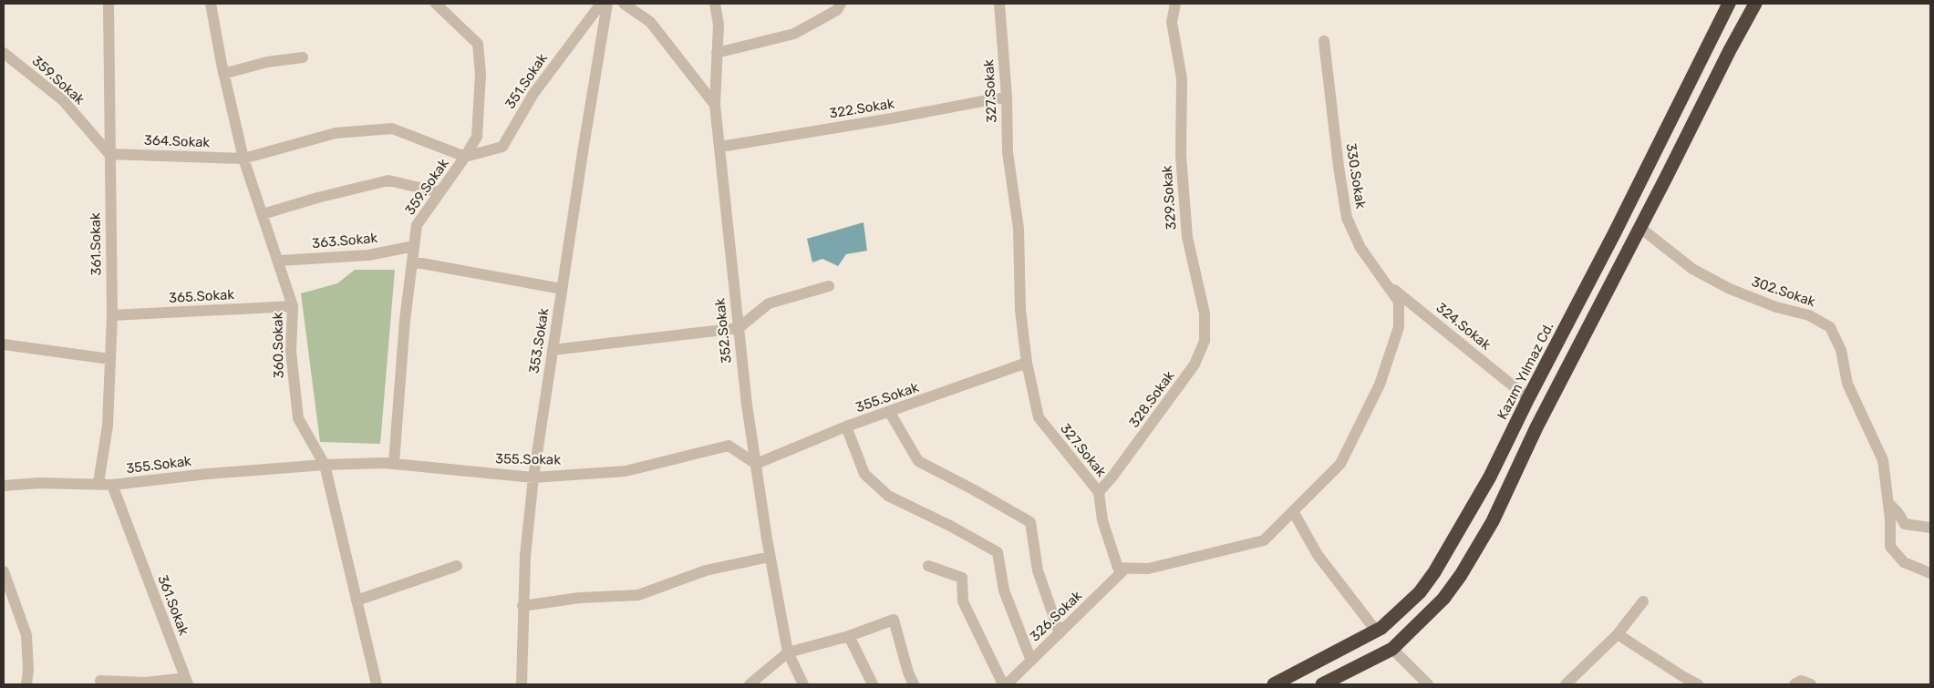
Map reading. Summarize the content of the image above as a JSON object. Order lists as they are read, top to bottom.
{
  "streets": {
    "highway": ["Kazım Yılmaz Cd."],
    "street": [
      "359.Sokak",
      "351.Sokak",
      "327.Sokak",
      "322.Sokak",
      "364.Sokak",
      "330.Sokak",
      "329.Sokak",
      "363.Sokak",
      "361.Sokak",
      "302.Sokak",
      "365.Sokak",
      "324.Sokak",
      "352.Sokak",
      "353.Sokak",
      "360.Sokak",
      "355.Sokak",
      "328.Sokak",
      "326.Sokak"
    ]
  },
  "crossings": [
    ["359.Sokak", "351.Sokak"],
    ["359.Sokak", "364.Sokak"],
    ["359.Sokak", "363.Sokak"],
    ["359.Sokak", "361.Sokak"],
    ["359.Sokak", "355.Sokak"],
    ["351.Sokak", "364.Sokak"],
    ["327.Sokak", "322.Sokak"],
    ["327.Sokak", "355.Sokak"],
    ["327.Sokak", "328.Sokak"],
    ["327.Sokak", "326.Sokak"],
    ["322.Sokak", "352.Sokak"],
    ["364.Sokak", "361.Sokak"],
    ["364.Sokak", "360.Sokak"],
    ["330.Sokak", "324.Sokak"],
    ["329.Sokak", "328.Sokak"],
    ["363.Sokak", "360.Sokak"],
    ["361.Sokak", "365.Sokak"],
    ["361.Sokak", "355.Sokak"],
    ["365.Sokak", "360.Sokak"],
    ["324.Sokak", "Kazım Yılmaz Cd."],
    ["352.Sokak", "355.Sokak"],
    ["353.Sokak", "355.Sokak"],
    ["360.Sokak", "355.Sokak"]
  ]
}
